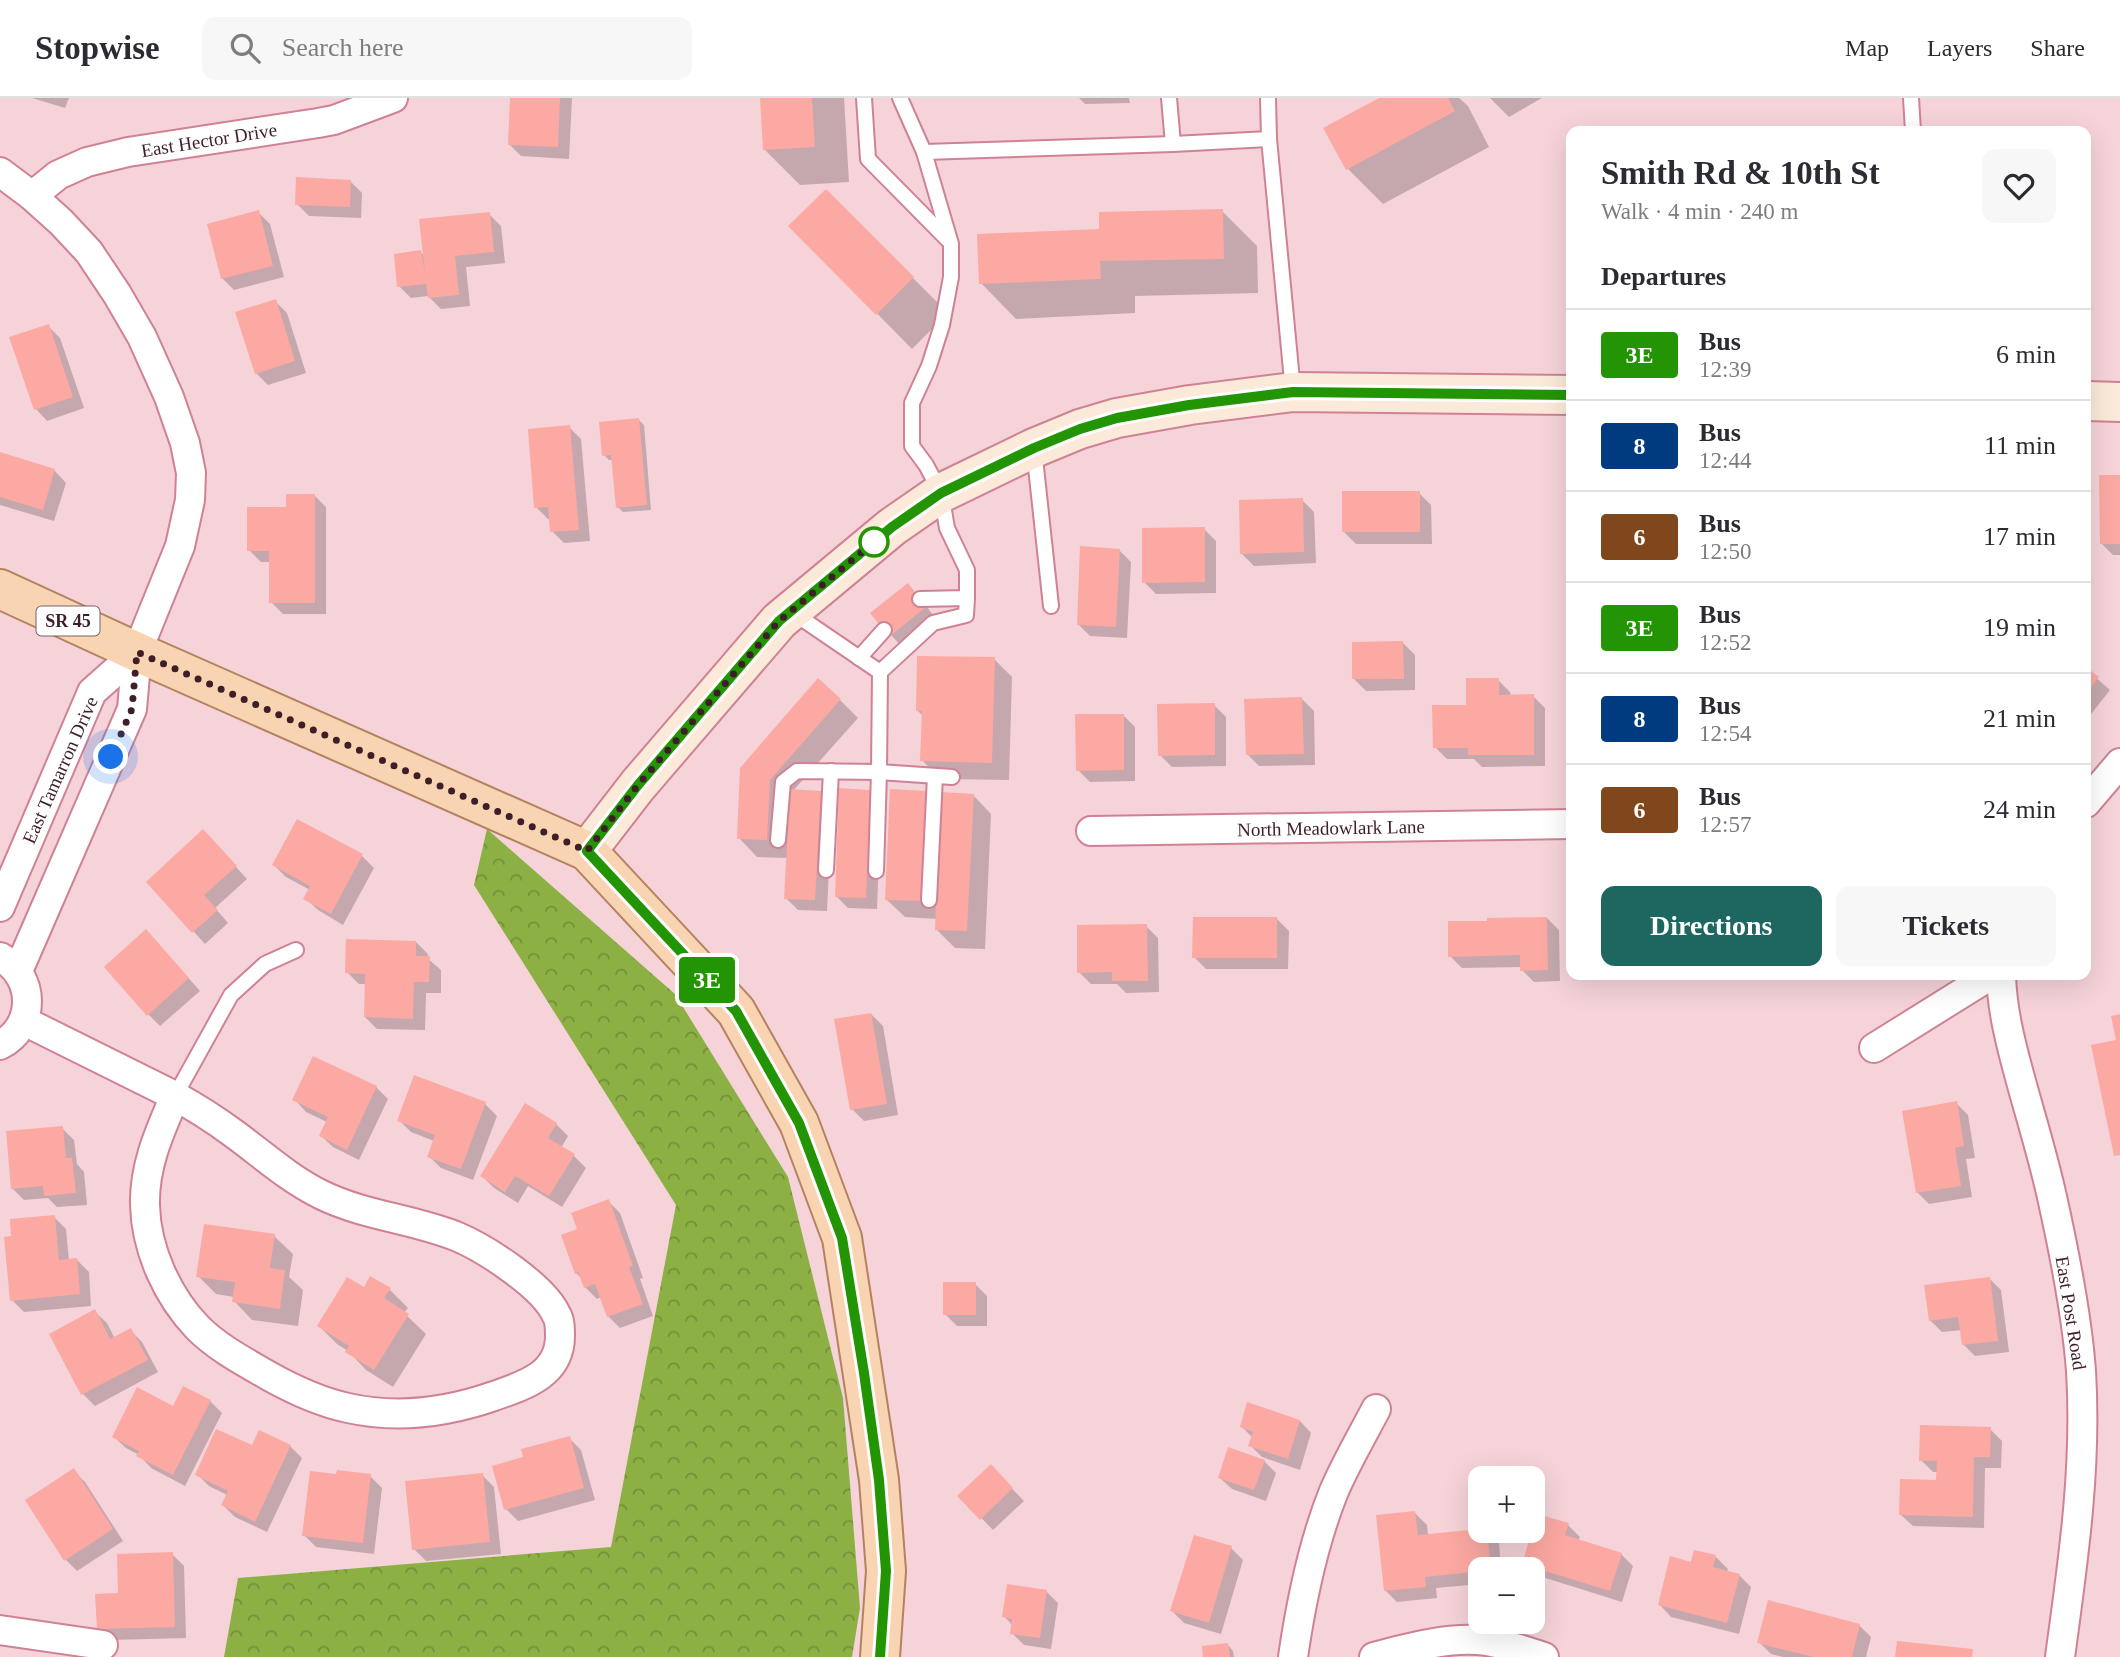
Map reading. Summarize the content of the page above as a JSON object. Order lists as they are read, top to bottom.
{
  "streets": {
    "main road": ["SR 45"],
    "street": [
      "East Hector Drive",
      "East Tamarron Drive",
      "North Meadowlark Lane",
      "East Post Road"
    ]
  },
  "crossings": [
    ["SR 45", "East Tamarron Drive"]
  ],
  "lines": ["bus line 3E"],
  "page": {
    "header": "Stopwise",
    "search": "Search here",
    "nav": ["Map", "Layers", "Share"],
    "on_map": "3E",
    "heading": [
      ["Smith Rd & 10th St", "Walk · 4 min · 240 m"],
      "Departures"
    ],
    "list": [
      {
        "mark": "3E",
        "name": "Bus",
        "note": "12:39",
        "value": "6 min"
      },
      {
        "mark": "8",
        "name": "Bus",
        "note": "12:44",
        "value": "11 min"
      },
      {
        "mark": "6",
        "name": "Bus",
        "note": "12:50",
        "value": "17 min"
      },
      {
        "mark": "3E",
        "name": "Bus",
        "note": "12:52",
        "value": "19 min"
      },
      {
        "mark": "8",
        "name": "Bus",
        "note": "12:54",
        "value": "21 min"
      },
      {
        "mark": "6",
        "name": "Bus",
        "note": "12:57",
        "value": "24 min"
      }
    ],
    "buttons": ["Directions", "Tickets"],
    "map_buttons": ["+", "−"]
  }
}
